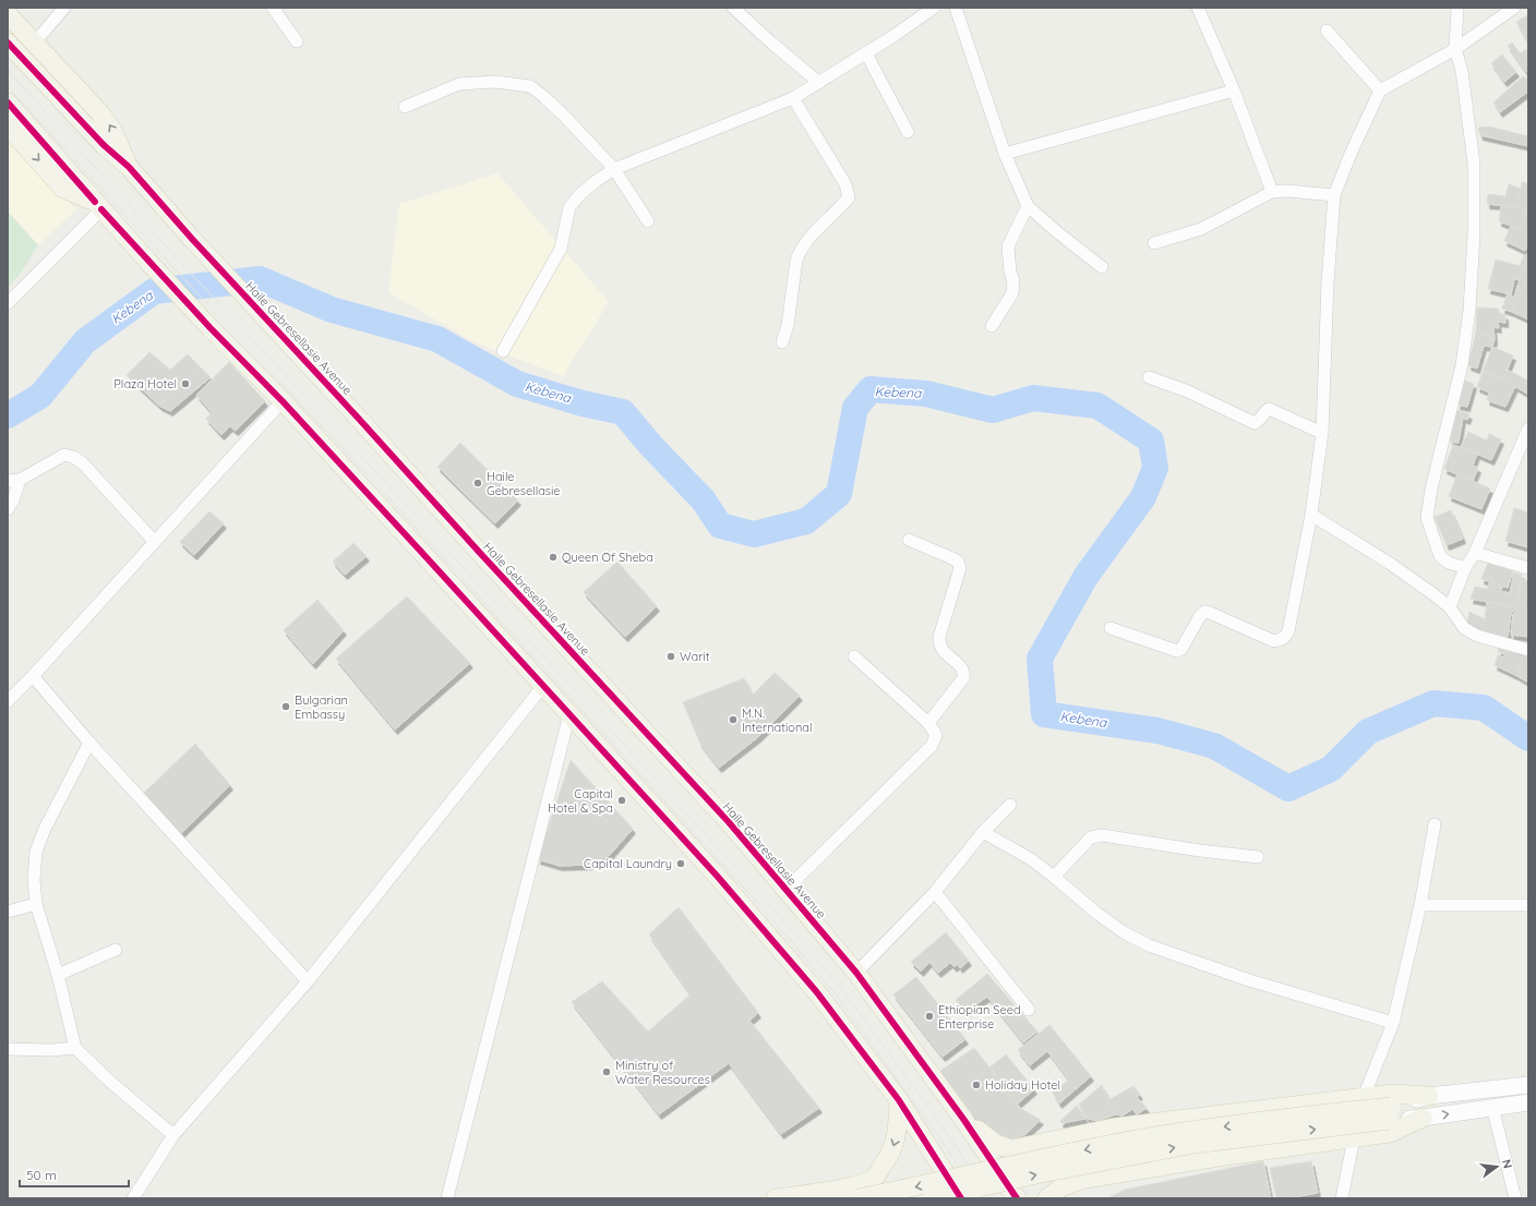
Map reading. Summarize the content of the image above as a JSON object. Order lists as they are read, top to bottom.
{
  "streets": {
    "main road": ["Haile Gebresellasie Avenue"]
  },
  "water": ["Kebena"],
  "places": [
    "Plaza Hotel",
    "Haile Gebresellasie",
    "Queen Of Sheba",
    "Warit",
    "Bulgarian Embassy",
    "M.N. International",
    "Capital Hotel & Spa",
    "Capital Laundry",
    "Ethiopian Seed Enterprise",
    "Ministry of Water Resources",
    "Holiday Hotel"
  ],
  "scale_bar": "50 m",
  "north": "right"
}
